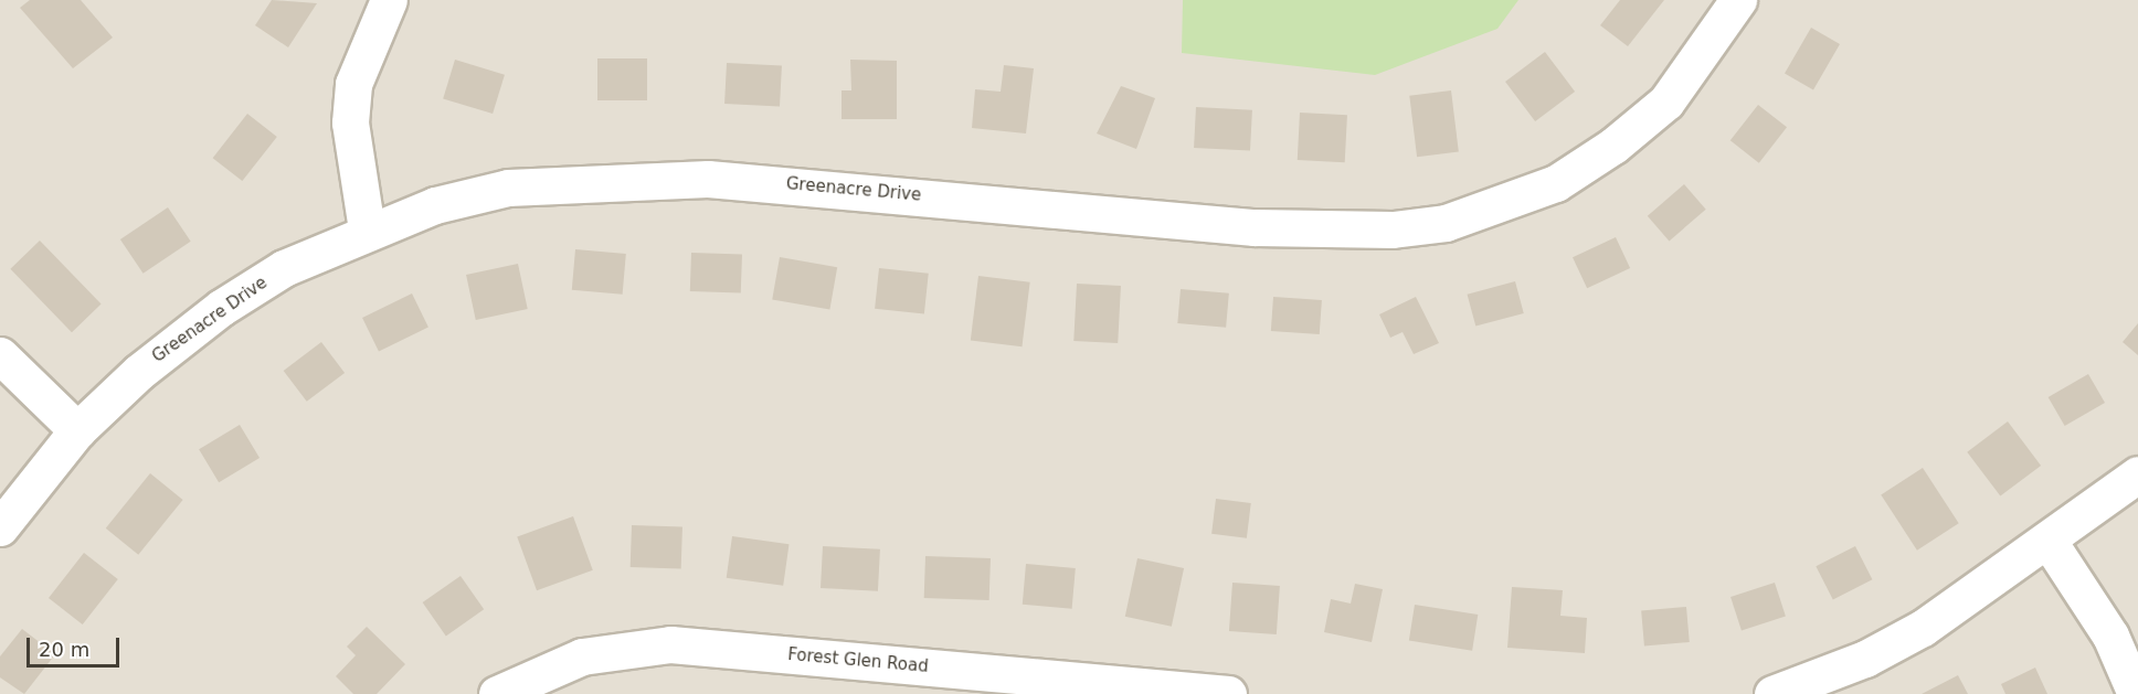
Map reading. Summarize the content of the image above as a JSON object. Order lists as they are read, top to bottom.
{
  "streets": {
    "street": ["Greenacre Drive", "Forest Glen Road"]
  },
  "scale_bar": "20 m"
}
